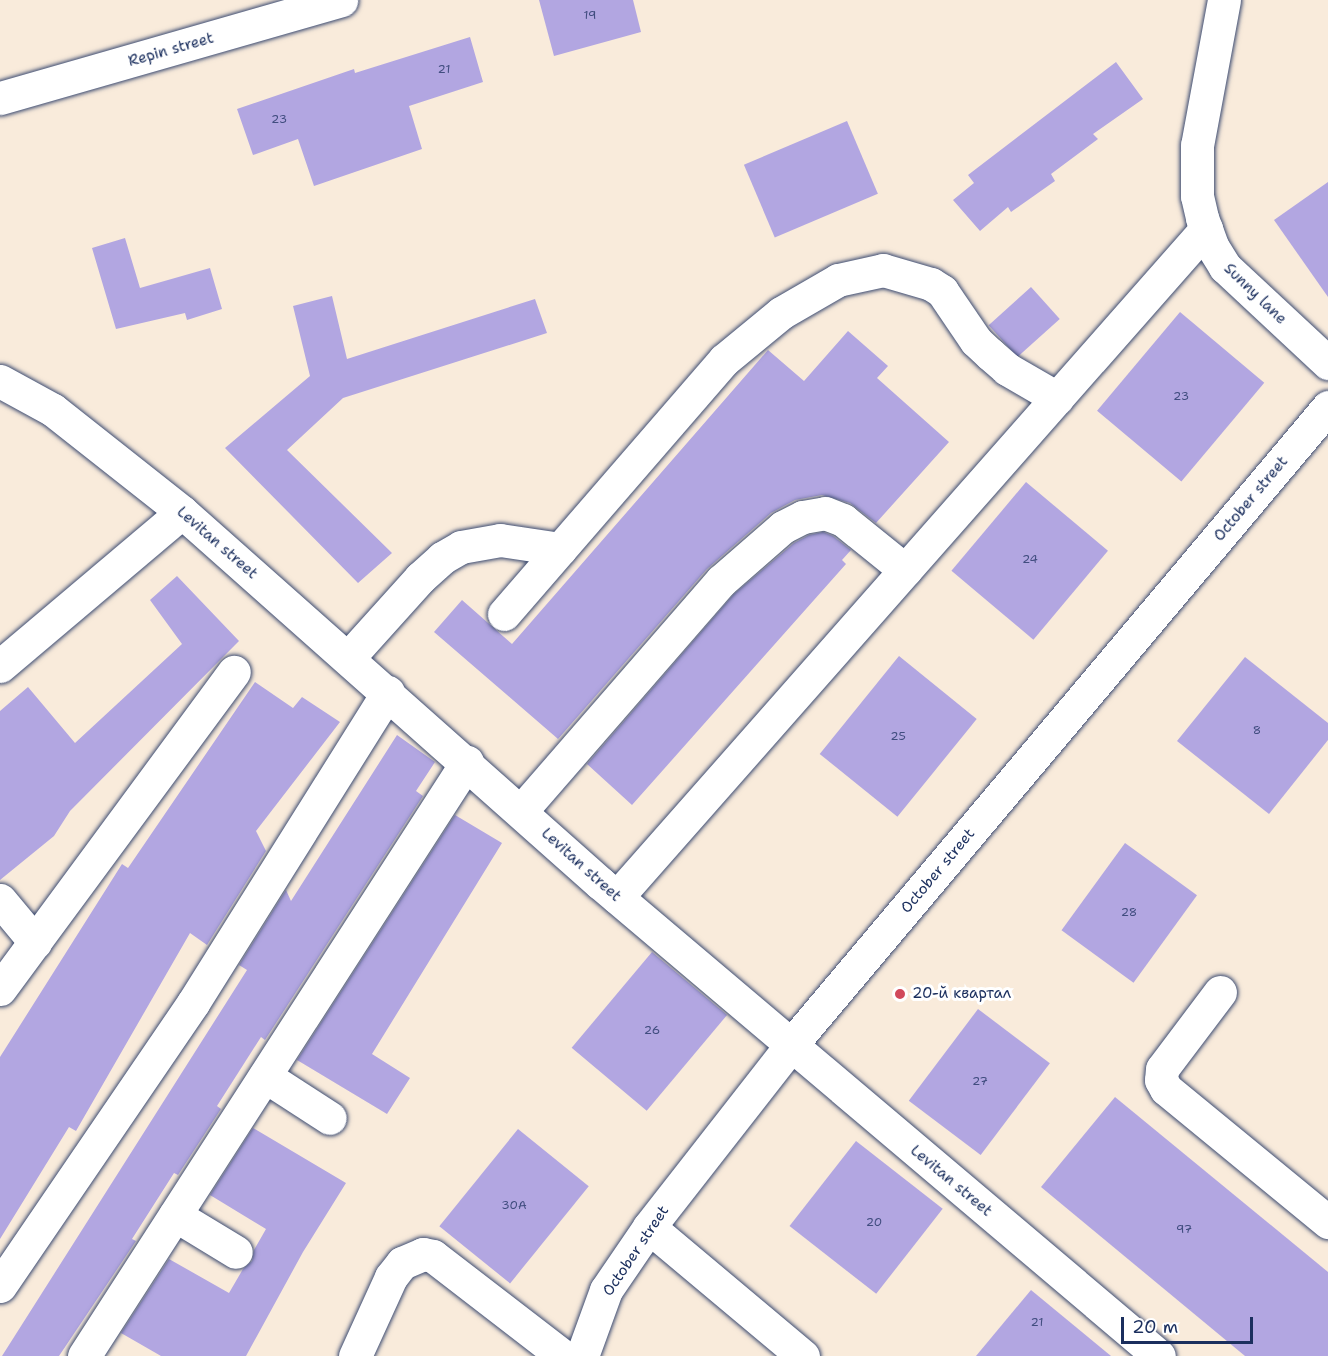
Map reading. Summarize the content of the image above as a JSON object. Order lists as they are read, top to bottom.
{
  "streets": {
    "street": [
      "Repin street",
      "Sunny lane",
      "October street",
      "Levitan street"
    ]
  },
  "crossings": [
    ["October street", "Levitan street"]
  ],
  "places": ["20-й квартал"],
  "house_numbers": [
    "19",
    "21",
    "23",
    "23",
    "24",
    "8",
    "25",
    "28",
    "26",
    "27",
    "30А",
    "20",
    "97",
    "21"
  ],
  "scale_bar": "20 m"
}
